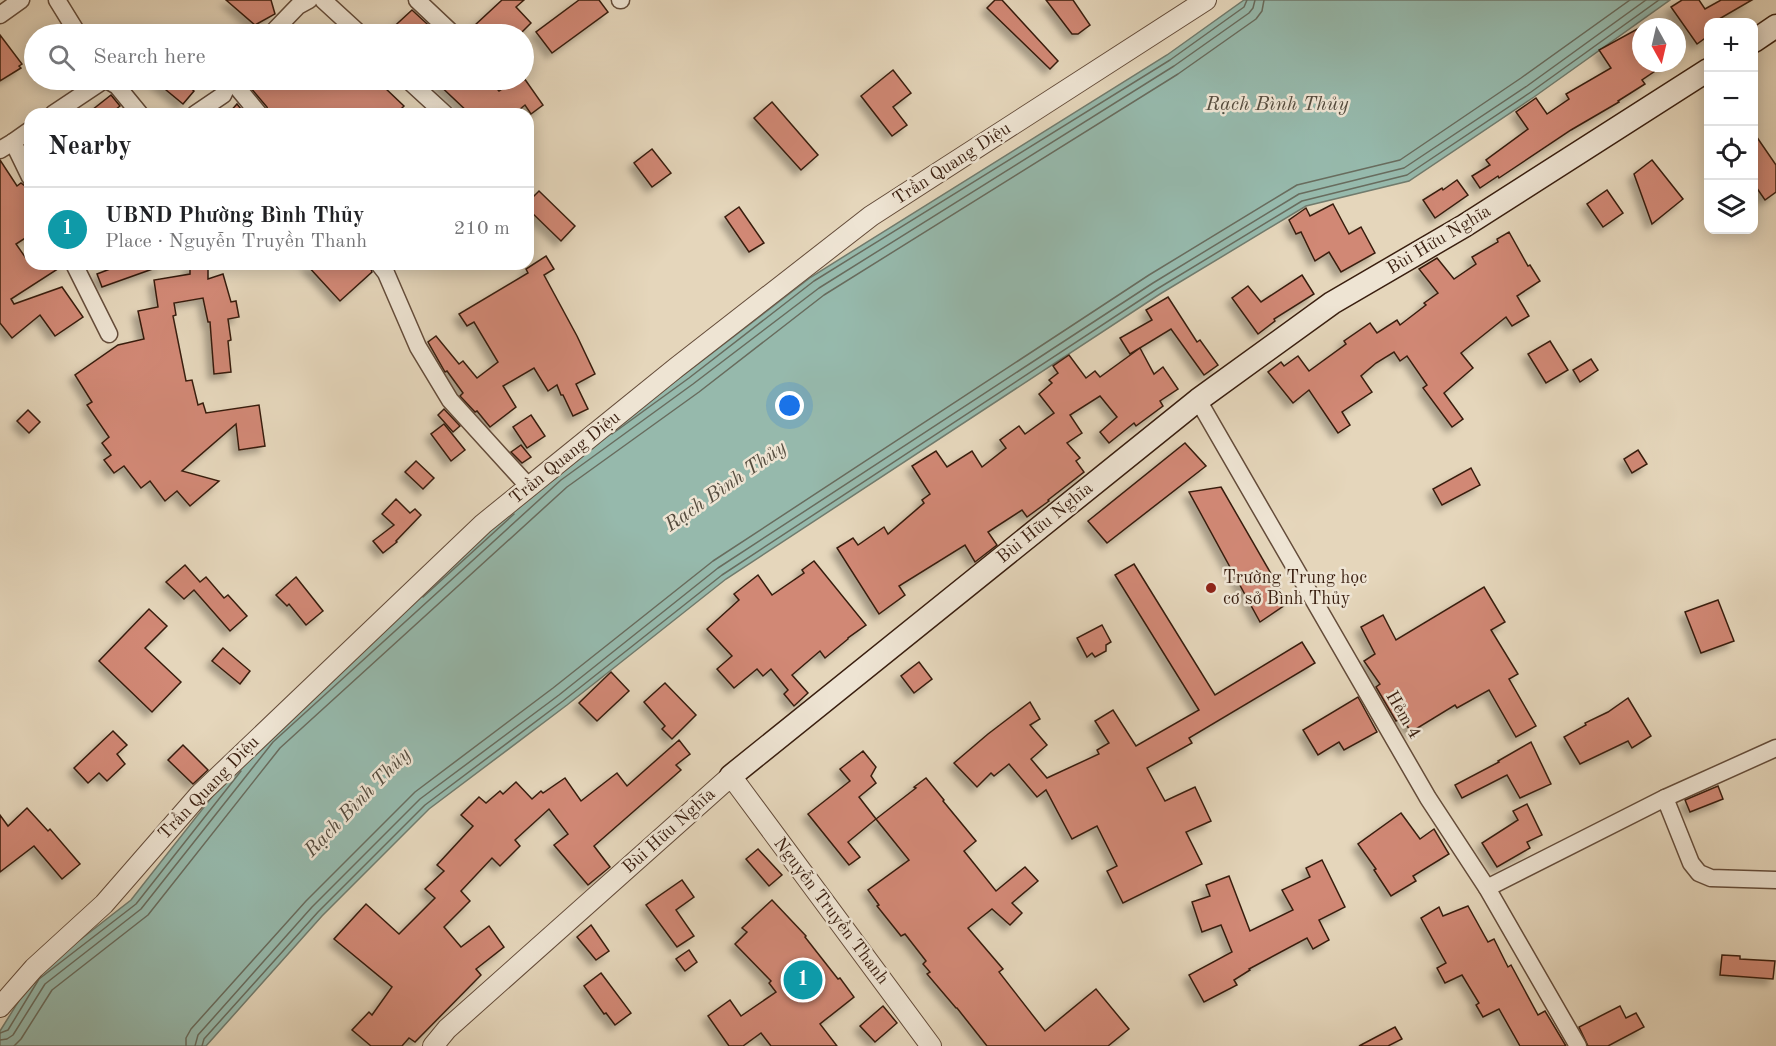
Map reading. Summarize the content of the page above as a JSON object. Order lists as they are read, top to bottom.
{
  "streets": {
    "main road": ["Bùi Hữu Nghĩa"],
    "street": ["Trần Quang Diệu", "Hẻm 4", "Nguyễn Truyền Thanh"]
  },
  "crossings": [
    ["Bùi Hữu Nghĩa", "Hẻm 4"],
    ["Bùi Hữu Nghĩa", "Nguyễn Truyền Thanh"]
  ],
  "water": ["Rạch Bình Thủy"],
  "places": ["Trường Trung học cơ sở Bình Thủy"],
  "north": "bottom",
  "page": {
    "map_buttons": ["+", "−"],
    "search": "Search here",
    "heading": "Nearby",
    "list": [
      {
        "mark": "1",
        "name": "UBND Phường Bình Thủy",
        "note": "Place · Nguyễn Truyền Thanh",
        "value": "210 m"
      }
    ],
    "pins": "1"
  }
}
